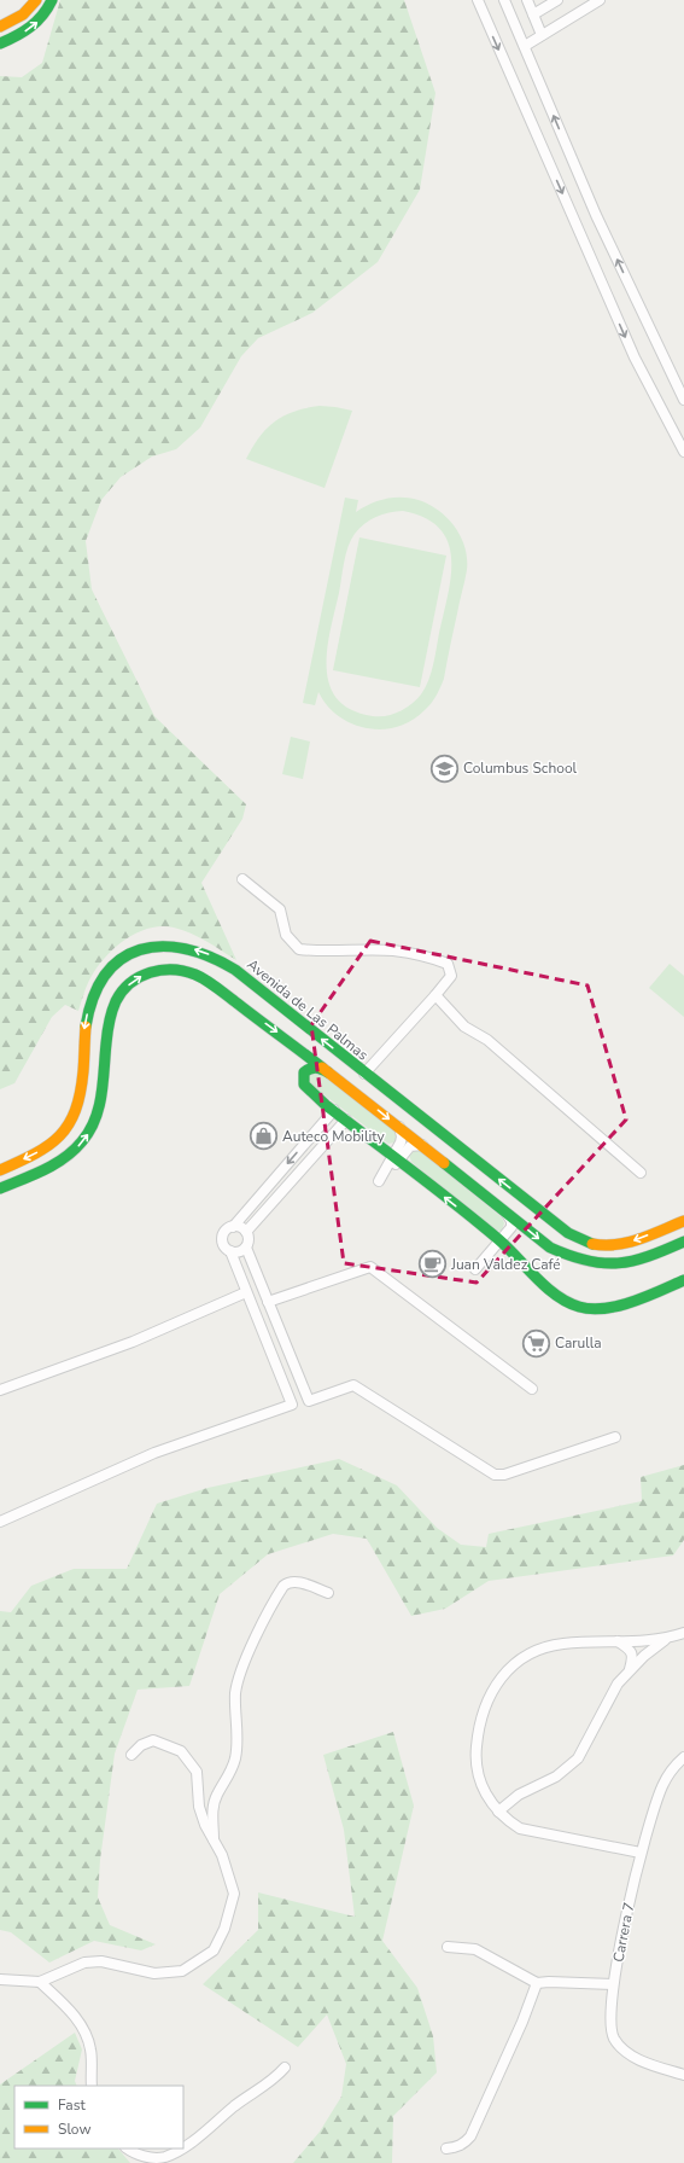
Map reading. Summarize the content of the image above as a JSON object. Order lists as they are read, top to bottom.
{
  "streets": {
    "main road": ["Avenida de Las Palmas"],
    "street": ["Carrera 7"]
  },
  "places": {
    "school or university": ["Columbus School"],
    "shop": ["Auteco Mobility"],
    "cafe": ["Juan Valdez Café"],
    "supermarket": ["Carulla"]
  },
  "legend": ["Fast", "Slow"]
}
